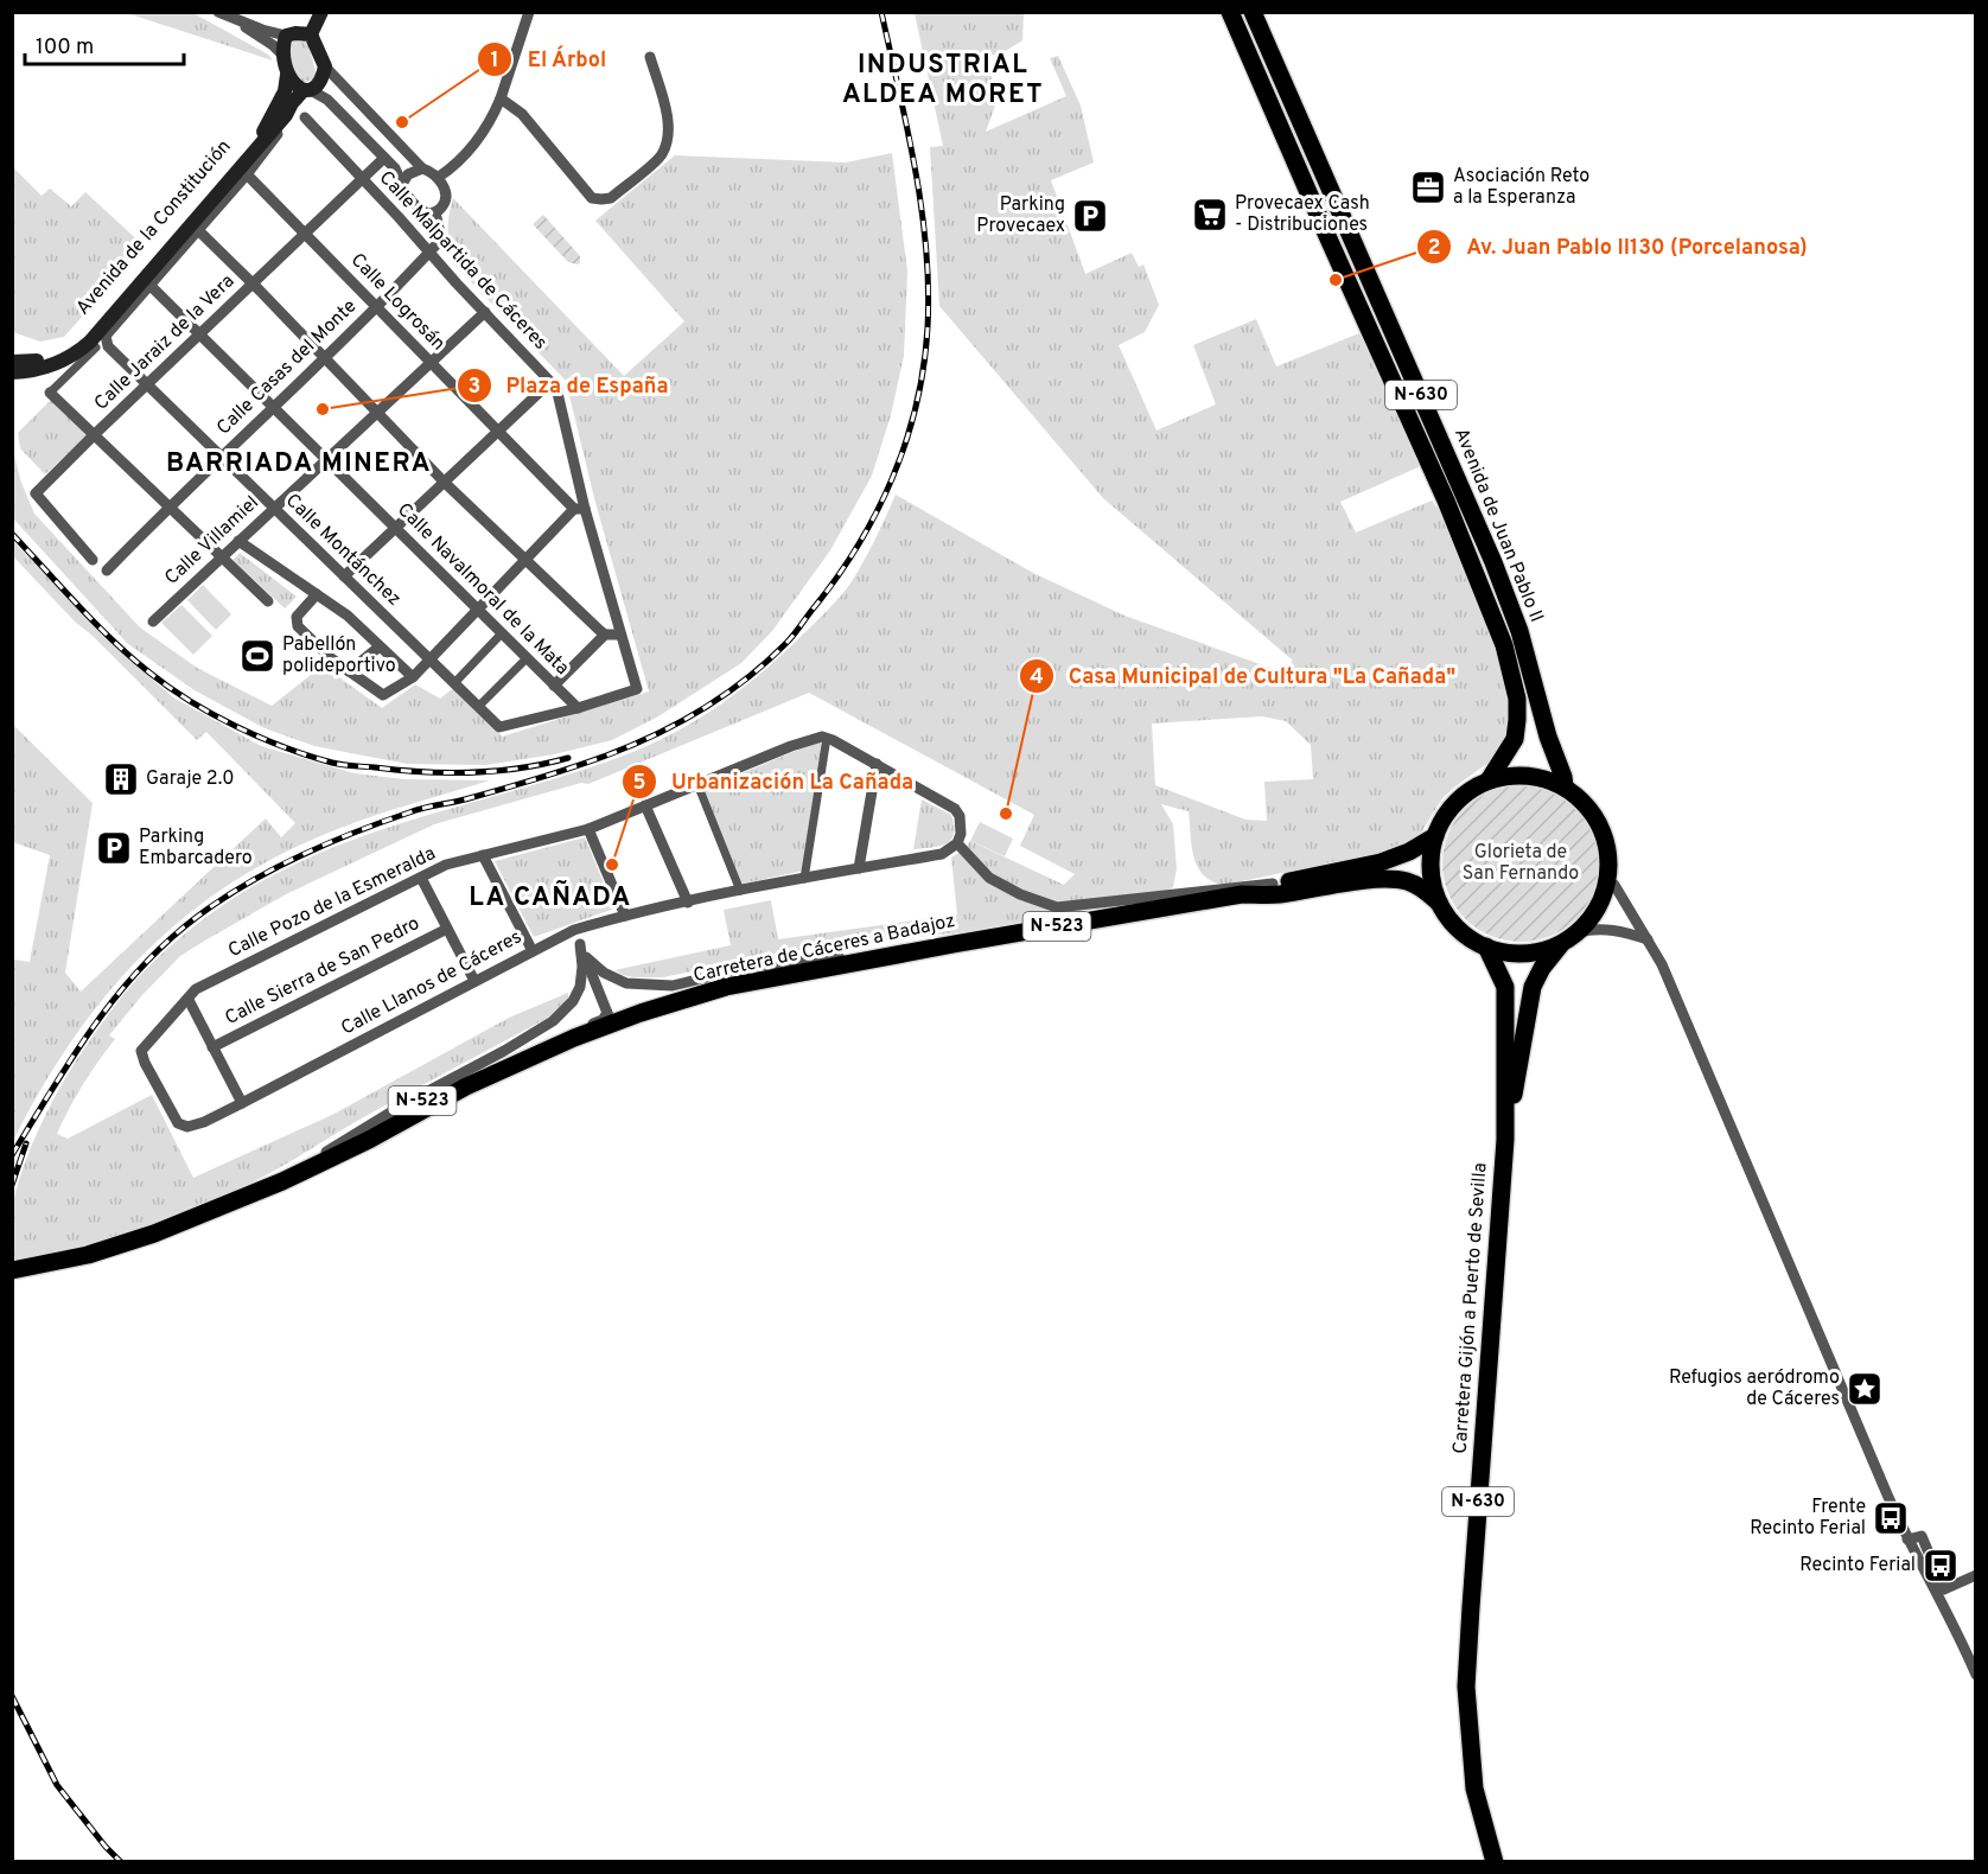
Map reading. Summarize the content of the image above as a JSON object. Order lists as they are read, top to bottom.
{
  "streets": {
    "highway": [
      "N-630",
      "Avenida de Juan Pablo II",
      "N-523",
      "Carretera de Cáceres a Badajoz",
      "Carretera Gijón a Puerto de Sevilla"
    ],
    "main road": ["Avenida de la Constitución"],
    "street": [
      "Calle Malpartida de Cáceres",
      "Calle Logrosán",
      "Calle Jaraiz de la Vera",
      "Calle Casas del Monte",
      "Calle Villamiel",
      "Calle Montánchez",
      "Calle Navalmoral de la Mata",
      "Calle Pozo de la Esmeralda",
      "Calle Sierra de San Pedro",
      "Calle Llanos de Cáceres"
    ]
  },
  "crossings": [
    ["Avenida de la Constitución", "Calle Malpartida de Cáceres"],
    ["Avenida de la Constitución", "Calle Logrosán"],
    ["Avenida de la Constitución", "Calle Montánchez"],
    ["Avenida de la Constitución", "Calle Navalmoral de la Mata"],
    ["Calle Malpartida de Cáceres", "Calle Logrosán"],
    ["Calle Malpartida de Cáceres", "Calle Jaraiz de la Vera"],
    ["Calle Malpartida de Cáceres", "Calle Casas del Monte"],
    ["Calle Malpartida de Cáceres", "Calle Villamiel"],
    ["Calle Malpartida de Cáceres", "Calle Montánchez"],
    ["Calle Malpartida de Cáceres", "Calle Navalmoral de la Mata"],
    ["Calle Logrosán", "Calle Jaraiz de la Vera"],
    ["Calle Logrosán", "Calle Casas del Monte"],
    ["Calle Logrosán", "Calle Villamiel"],
    ["Calle Jaraiz de la Vera", "Calle Montánchez"],
    ["Calle Jaraiz de la Vera", "Calle Navalmoral de la Mata"],
    ["Calle Casas del Monte", "Calle Montánchez"],
    ["Calle Casas del Monte", "Calle Navalmoral de la Mata"],
    ["N-630", "Avenida de Juan Pablo II"],
    ["N-630", "Carretera Gijón a Puerto de Sevilla"],
    ["Avenida de Juan Pablo II", "Carretera Gijón a Puerto de Sevilla"],
    ["Calle Villamiel", "Calle Montánchez"],
    ["Calle Villamiel", "Calle Navalmoral de la Mata"],
    ["Calle Montánchez", "Calle Navalmoral de la Mata"],
    ["Calle Pozo de la Esmeralda", "Calle Llanos de Cáceres"],
    ["N-523", "Carretera de Cáceres a Badajoz"]
  ],
  "districts": ["INDUSTRIAL ALDEA MORET", "BARRIADA MINERA", "LA CAÑADA"],
  "parks": ["Glorieta de San Fernando"],
  "places": {
    "other": [
      "El Árbol",
      "Av. Juan Pablo II130 (Porcelanosa)",
      "Plaza de España",
      "Casa Municipal de Cultura \"La Cañada\"",
      "Urbanización La Cañada"
    ],
    "office": ["Asociación Reto a la Esperanza"],
    "supermarket": ["Provecaex Cash - Distribuciones"],
    "parking": ["Parking Provecaex", "Parking Embarcadero"],
    "sports": ["Pabellón polideportivo"],
    "building": ["Garaje 2.0"],
    "place": ["Refugios aeródromo de Cáceres"],
    "bus stop": ["Frente Recinto Ferial", "Recinto Ferial"]
  },
  "scale_bar": "100 m"
}
